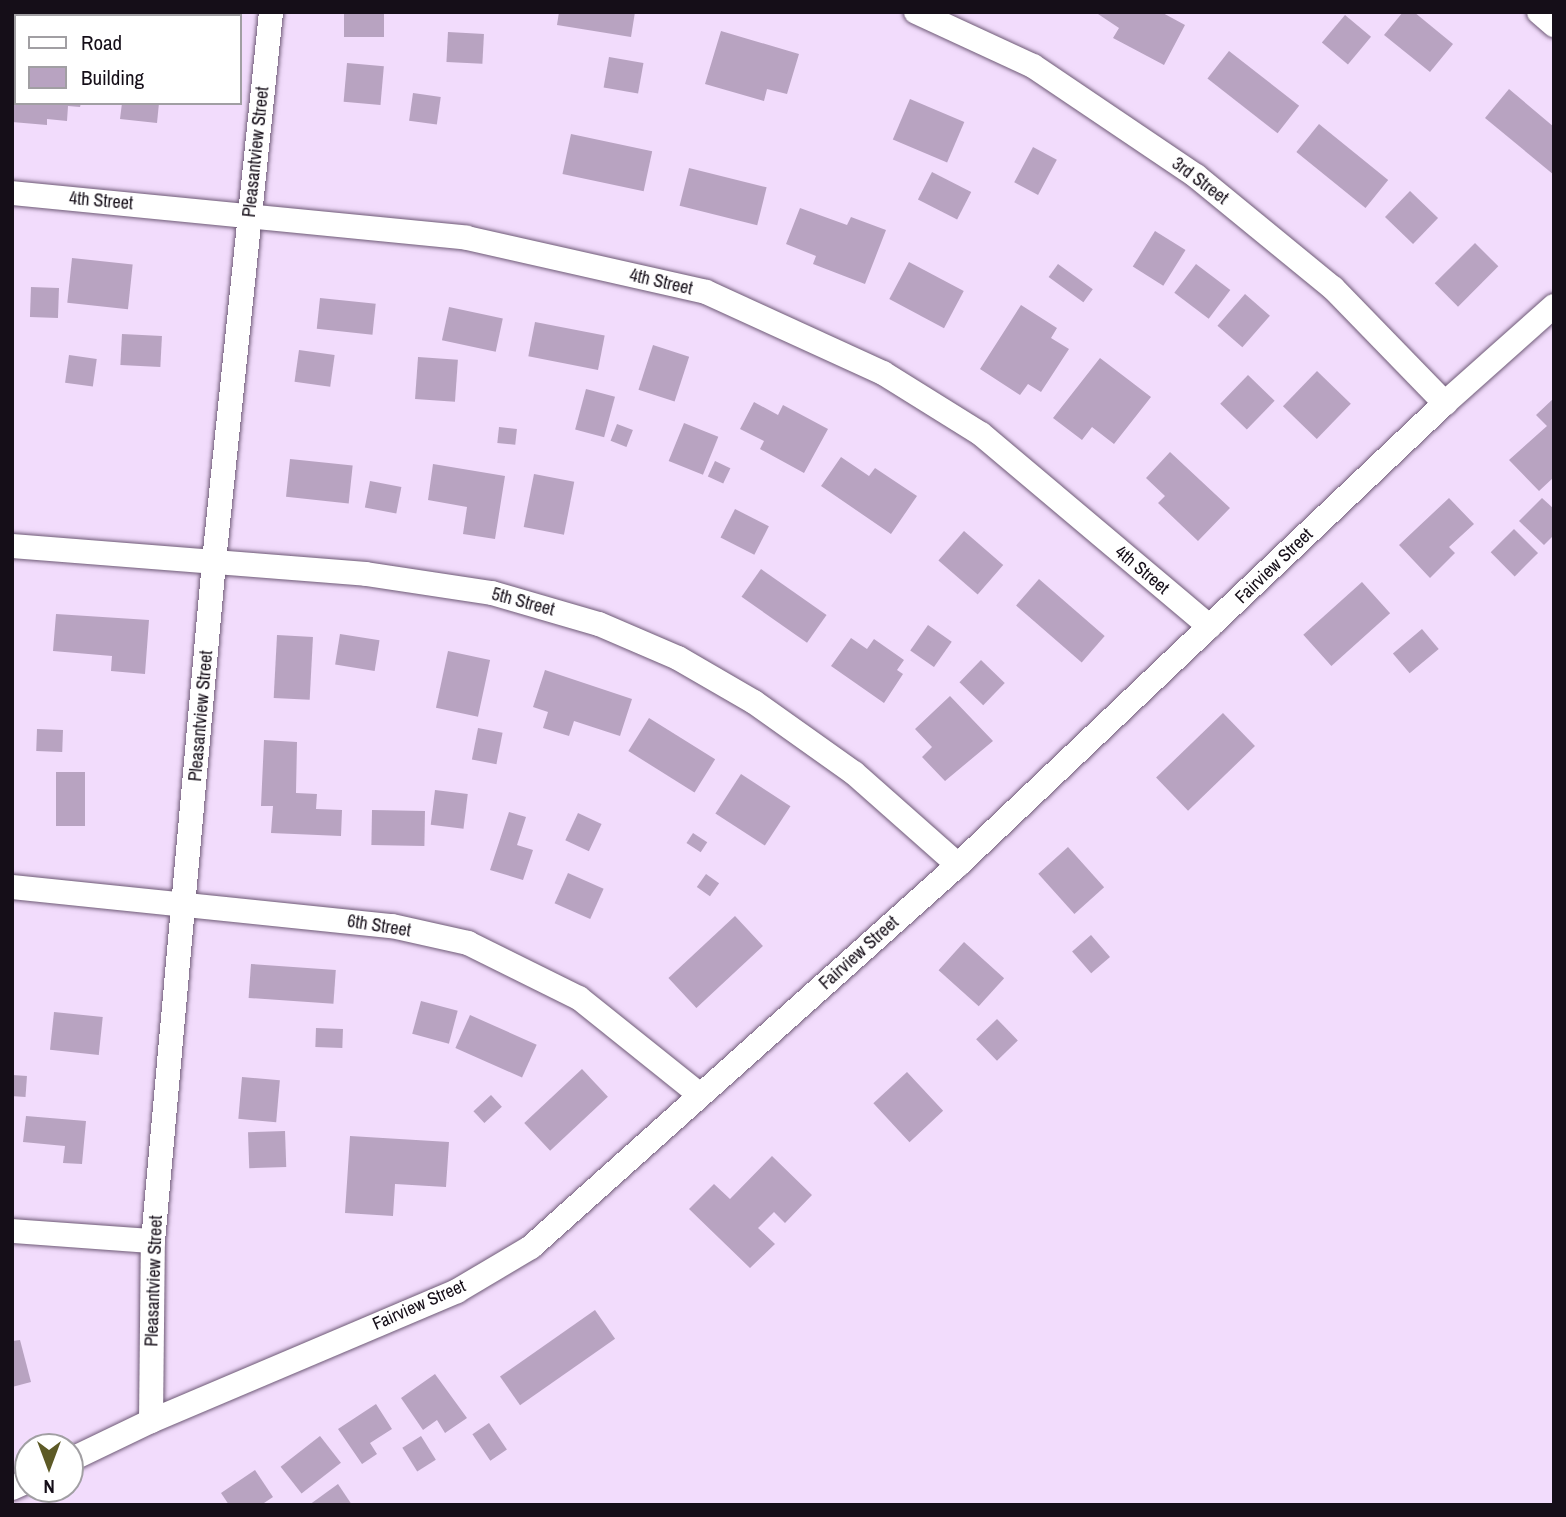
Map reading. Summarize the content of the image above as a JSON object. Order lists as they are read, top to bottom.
{
  "streets": {
    "street": [
      "Pleasantview Street",
      "3rd Street",
      "4th Street",
      "Fairview Street",
      "5th Street",
      "6th Street"
    ]
  },
  "crossings": [
    ["Pleasantview Street", "4th Street"],
    ["Pleasantview Street", "Fairview Street"],
    ["Pleasantview Street", "5th Street"],
    ["Pleasantview Street", "6th Street"],
    ["3rd Street", "Fairview Street"],
    ["4th Street", "Fairview Street"],
    ["Fairview Street", "5th Street"],
    ["Fairview Street", "6th Street"]
  ],
  "legend": ["Road", "Building"],
  "north": "bottom"
}
